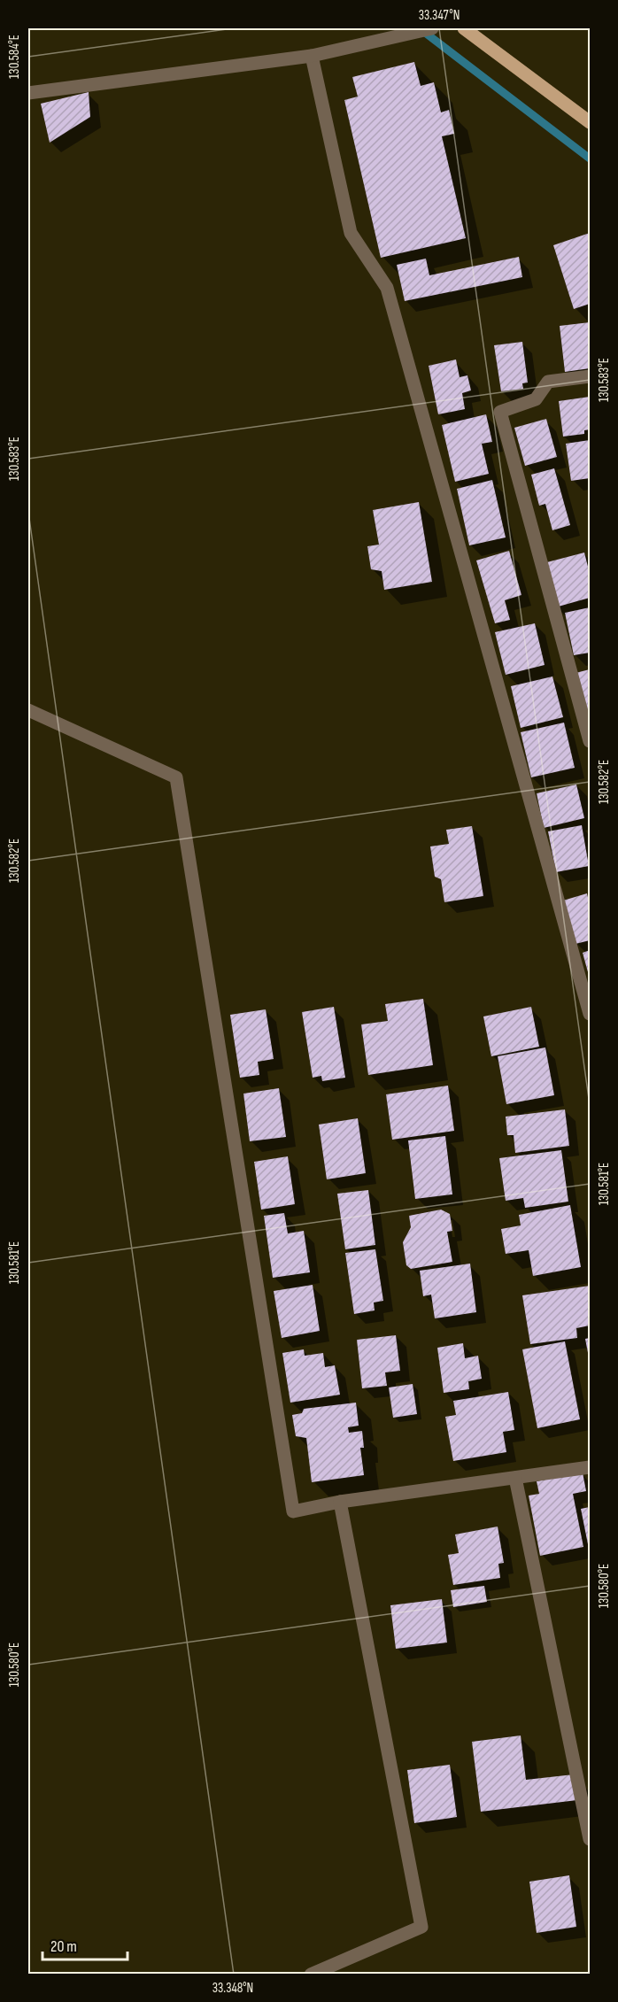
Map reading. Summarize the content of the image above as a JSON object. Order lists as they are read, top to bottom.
{
  "scale_bar": "20 m",
  "coordinates": [
    "33.347°N",
    "130.584°E",
    "130.583°E",
    "130.582°E",
    "130.581°E",
    "130.580°E",
    "33.348°N"
  ]
}
